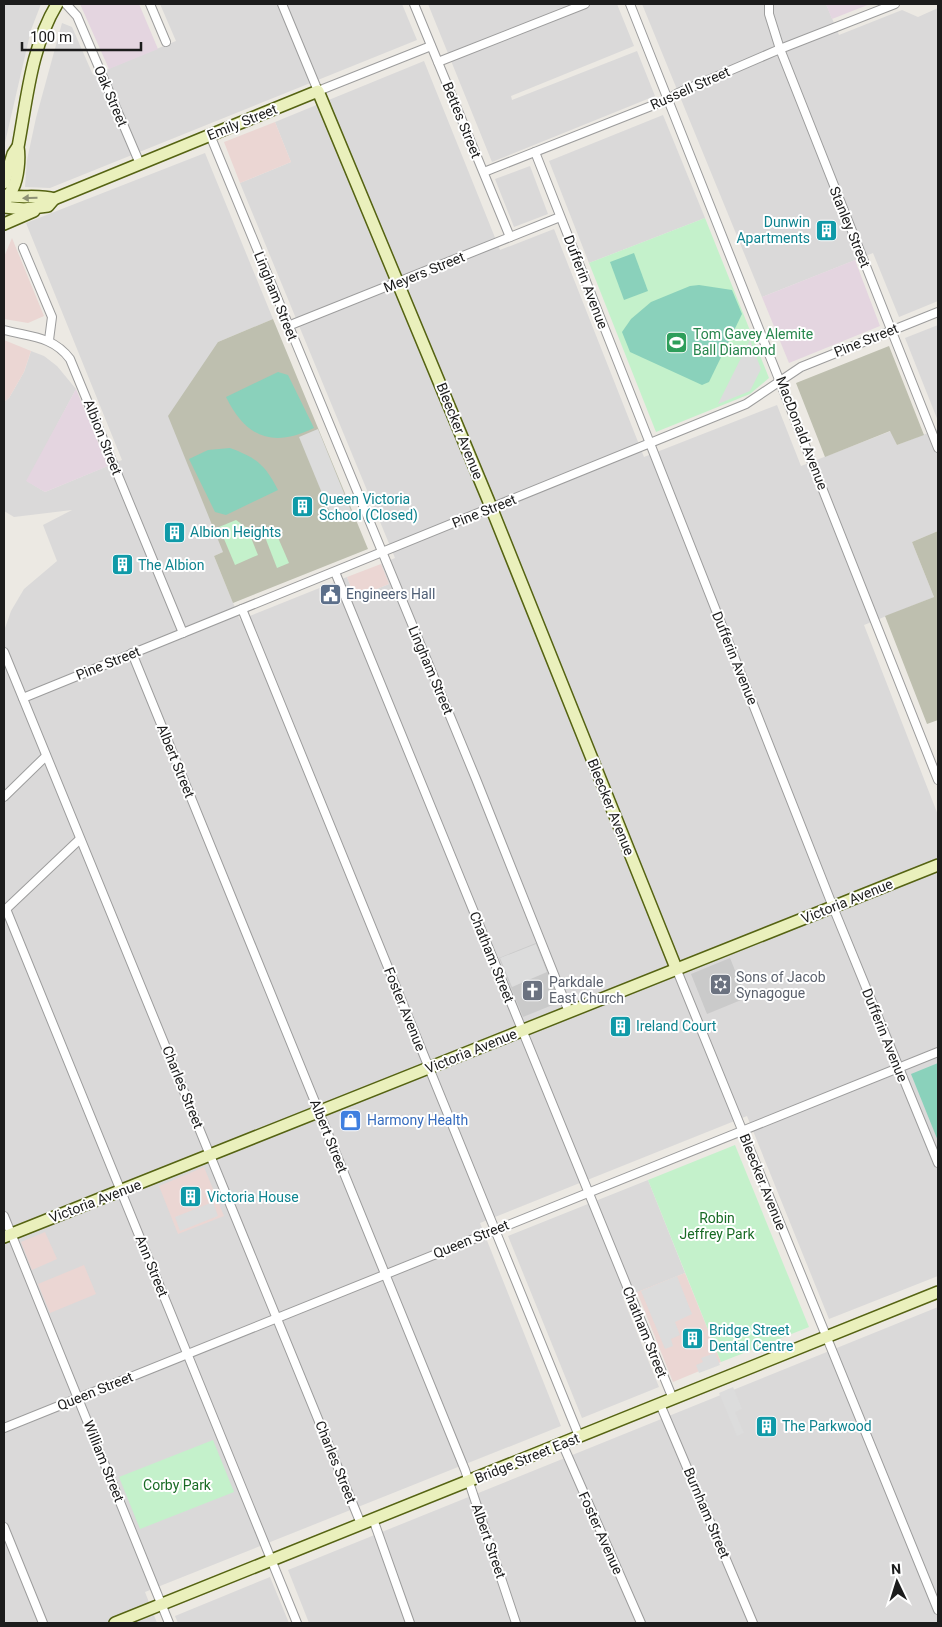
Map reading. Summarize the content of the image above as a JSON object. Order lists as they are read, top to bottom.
{
  "streets": {
    "street": [
      "Russell Street",
      "Oak Street",
      "Bettes Street",
      "Emily Street",
      "Stanley Street",
      "Meyers Street",
      "Dufferin Avenue",
      "Lingham Street",
      "Pine Street",
      "Bleecker Avenue",
      "MacDonald Avenue",
      "Albion Street",
      "Albert Street",
      "Victoria Avenue",
      "Chatham Street",
      "Foster Avenue",
      "Charles Street",
      "Queen Street",
      "Ann Street",
      "Bridge Street East",
      "William Street",
      "Burnham Street"
    ]
  },
  "crossings": [
    ["Russell Street", "Bettes Street"],
    ["Russell Street", "Stanley Street"],
    ["Russell Street", "Dufferin Avenue"],
    ["Russell Street", "MacDonald Avenue"],
    ["Oak Street", "Emily Street"],
    ["Bettes Street", "Emily Street"],
    ["Bettes Street", "Meyers Street"],
    ["Emily Street", "Lingham Street"],
    ["Emily Street", "Bleecker Avenue"],
    ["Stanley Street", "Pine Street"],
    ["Meyers Street", "Dufferin Avenue"],
    ["Meyers Street", "Lingham Street"],
    ["Meyers Street", "Bleecker Avenue"],
    ["Dufferin Avenue", "Pine Street"],
    ["Dufferin Avenue", "Victoria Avenue"],
    ["Dufferin Avenue", "Queen Street"],
    ["Lingham Street", "Pine Street"],
    ["Lingham Street", "Victoria Avenue"],
    ["Pine Street", "Bleecker Avenue"],
    ["Pine Street", "MacDonald Avenue"],
    ["Pine Street", "Albion Street"],
    ["Pine Street", "Albert Street"],
    ["Pine Street", "Chatham Street"],
    ["Pine Street", "Foster Avenue"],
    ["Pine Street", "Charles Street"],
    ["Bleecker Avenue", "Victoria Avenue"],
    ["Bleecker Avenue", "Queen Street"],
    ["Bleecker Avenue", "Bridge Street East"],
    ["Albert Street", "Victoria Avenue"],
    ["Albert Street", "Queen Street"],
    ["Albert Street", "Bridge Street East"],
    ["Victoria Avenue", "Chatham Street"],
    ["Victoria Avenue", "Foster Avenue"],
    ["Victoria Avenue", "Charles Street"],
    ["Victoria Avenue", "Ann Street"],
    ["Victoria Avenue", "William Street"],
    ["Chatham Street", "Queen Street"],
    ["Chatham Street", "Bridge Street East"],
    ["Foster Avenue", "Queen Street"],
    ["Foster Avenue", "Bridge Street East"],
    ["Charles Street", "Queen Street"],
    ["Charles Street", "Bridge Street East"],
    ["Queen Street", "Ann Street"],
    ["Queen Street", "William Street"],
    ["Ann Street", "Bridge Street East"],
    ["Bridge Street East", "William Street"],
    ["Bridge Street East", "Burnham Street"]
  ],
  "parks": ["Robin Jeffrey Park", "Corby Park"],
  "places": {
    "building": [
      "Dunwin Apartments",
      "Queen Victoria School (Closed)",
      "Albion Heights",
      "The Albion",
      "Ireland Court",
      "Victoria House",
      "Bridge Street Dental Centre",
      "The Parkwood"
    ],
    "sports": ["Tom Gavey Alemite Ball Diamond"],
    "public building": ["Engineers Hall"],
    "synagogue": ["Sons of Jacob Synagogue"],
    "church": ["Parkdale East Church"],
    "shop": ["Harmony Health"]
  },
  "scale_bar": "100 m",
  "north": "top"
}
